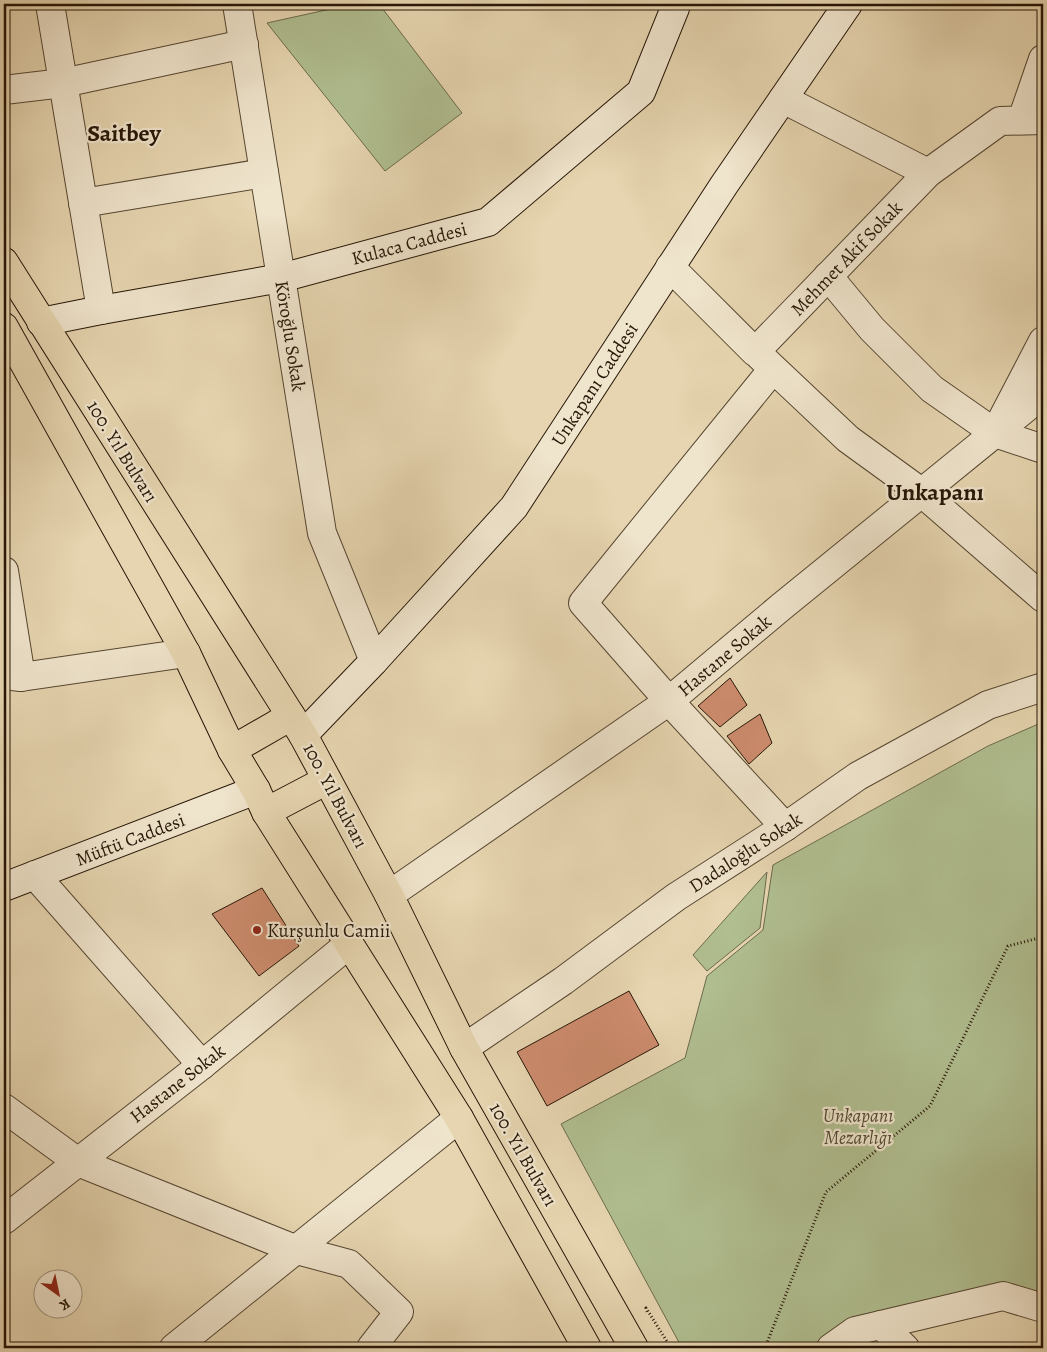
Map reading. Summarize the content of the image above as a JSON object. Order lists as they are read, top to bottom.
{
  "streets": {
    "main road": ["100. Yıl Bulvarı"],
    "street": [
      "Kulaca Caddesi",
      "Mehmet Akif Sokak",
      "Köroğlu Sokak",
      "Unkapanı Caddesi",
      "Hastane Sokak",
      "Müftü Caddesi",
      "Dadaloğlu Sokak"
    ]
  },
  "crossings": [
    ["Kulaca Caddesi", "Köroğlu Sokak"],
    ["Kulaca Caddesi", "100. Yıl Bulvarı"],
    ["Mehmet Akif Sokak", "Hastane Sokak"],
    ["Köroğlu Sokak", "Unkapanı Caddesi"],
    ["Unkapanı Caddesi", "100. Yıl Bulvarı"],
    ["100. Yıl Bulvarı", "Hastane Sokak"],
    ["100. Yıl Bulvarı", "Müftü Caddesi"],
    ["100. Yıl Bulvarı", "Dadaloğlu Sokak"]
  ],
  "districts": ["Saitbey", "Unkapanı"],
  "parks": ["Unkapanı Mezarlığı"],
  "places": ["Kurşunlu Camii"],
  "north": "bottom right"
}
